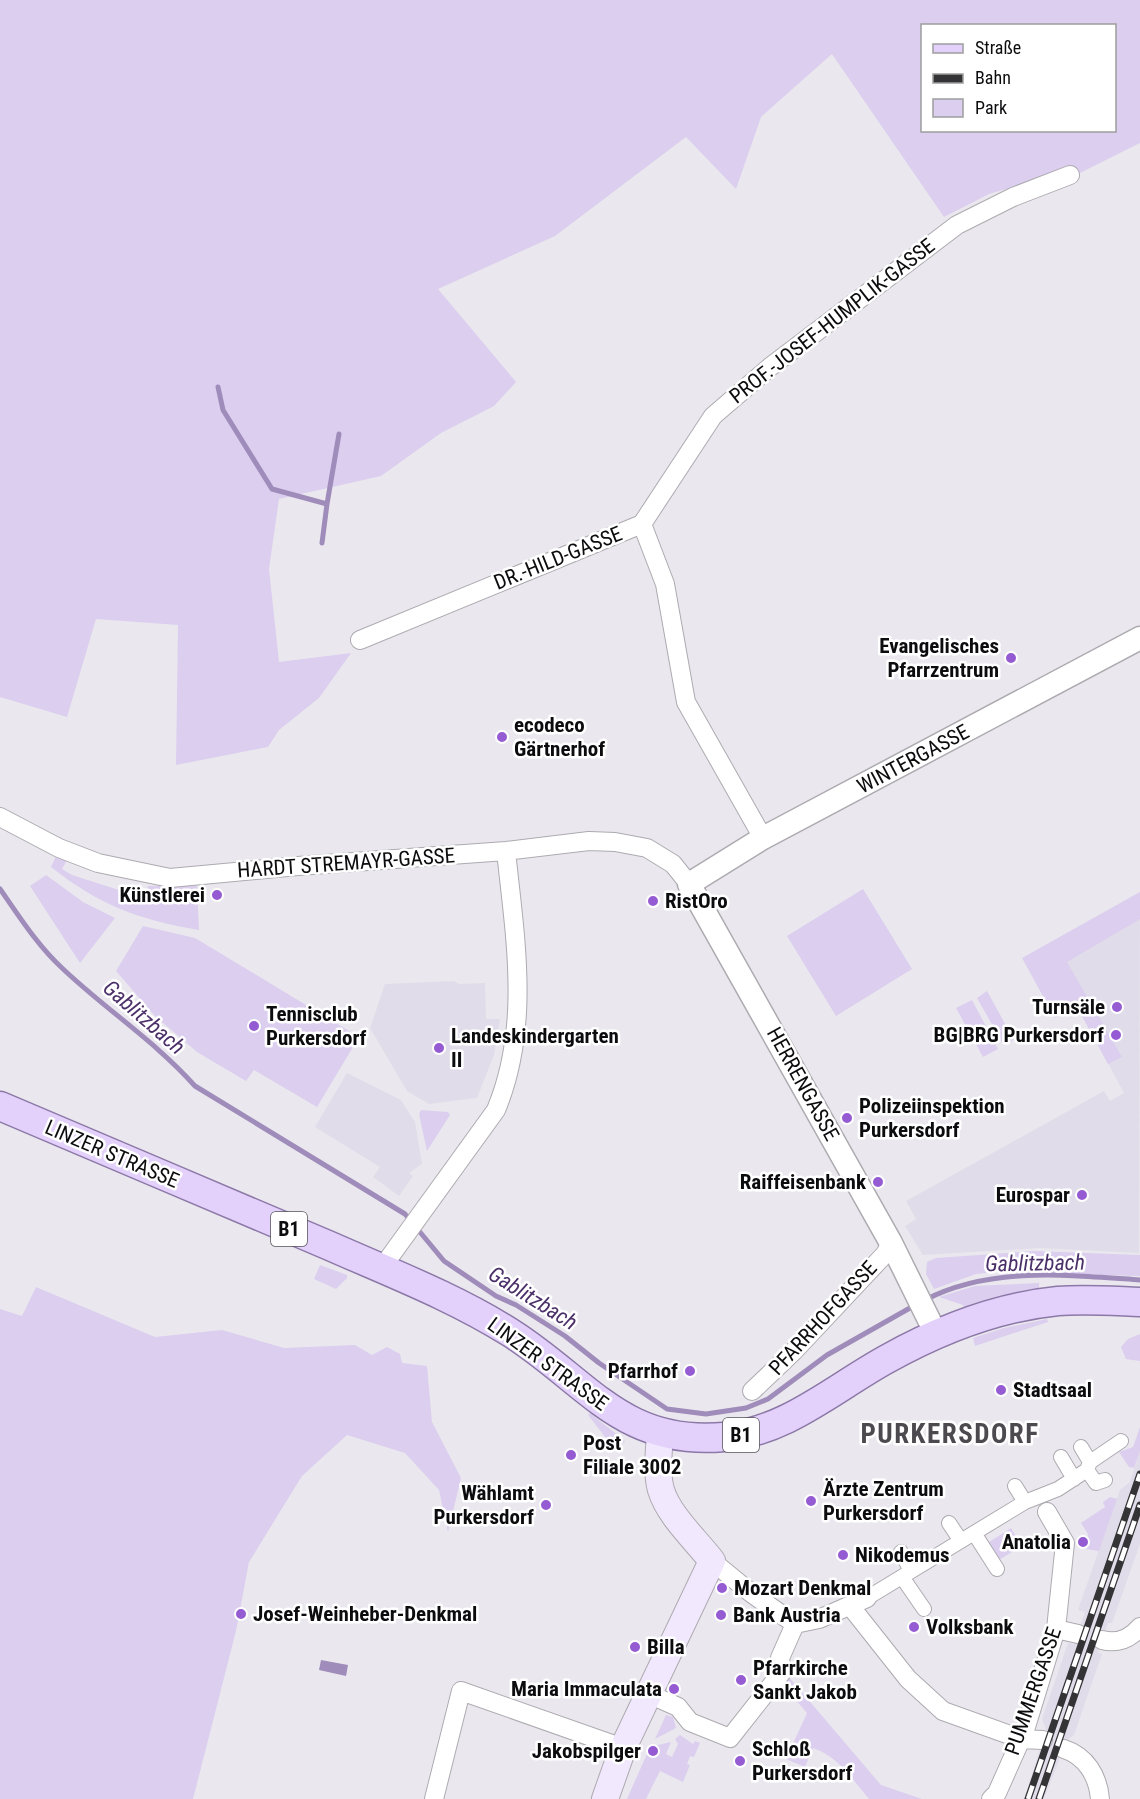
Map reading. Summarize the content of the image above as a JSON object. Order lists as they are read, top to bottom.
{
  "streets": {
    "main road": ["LINZER STRASSE", "B1"],
    "street": [
      "PROF.-JOSEF-HUMPLIK-GASSE",
      "DR.-HILD-GASSE",
      "WINTERGASSE",
      "HARDT STREMAYR-GASSE",
      "HERRENGASSE",
      "PFARRHOFGASSE",
      "PUMMERGASSE"
    ]
  },
  "crossings": [
    ["PROF.-JOSEF-HUMPLIK-GASSE", "DR.-HILD-GASSE"],
    ["DR.-HILD-GASSE", "WINTERGASSE"],
    ["WINTERGASSE", "HARDT STREMAYR-GASSE"],
    ["WINTERGASSE", "HERRENGASSE"],
    ["HARDT STREMAYR-GASSE", "HERRENGASSE"],
    ["HERRENGASSE", "LINZER STRASSE"],
    ["HERRENGASSE", "PFARRHOFGASSE"]
  ],
  "districts": ["PURKERSDORF"],
  "water": ["Gablitzbach"],
  "places": [
    "Evangelisches Pfarrzentrum",
    "ecodeco Gärtnerhof",
    "Künstlerei",
    "RistOro",
    "Turnsäle",
    "Tennisclub Purkersdorf",
    "BG|BRG Purkersdorf",
    "Landeskindergarten II",
    "Polizeiinspektion Purkersdorf",
    "Raiffeisenbank",
    "Eurospar",
    "Pfarrhof",
    "Stadtsaal",
    "Post Filiale 3002",
    "Ärzte Zentrum Purkersdorf",
    "Wählamt Purkersdorf",
    "Anatolia",
    "Nikodemus",
    "Mozart Denkmal",
    "Josef-Weinheber-Denkmal",
    "Bank Austria",
    "Volksbank",
    "Billa",
    "Pfarrkirche Sankt Jakob",
    "Maria Immaculata",
    "Jakobspilger",
    "Schloß Purkersdorf"
  ],
  "legend": ["Straße", "Bahn", "Park"]
}
